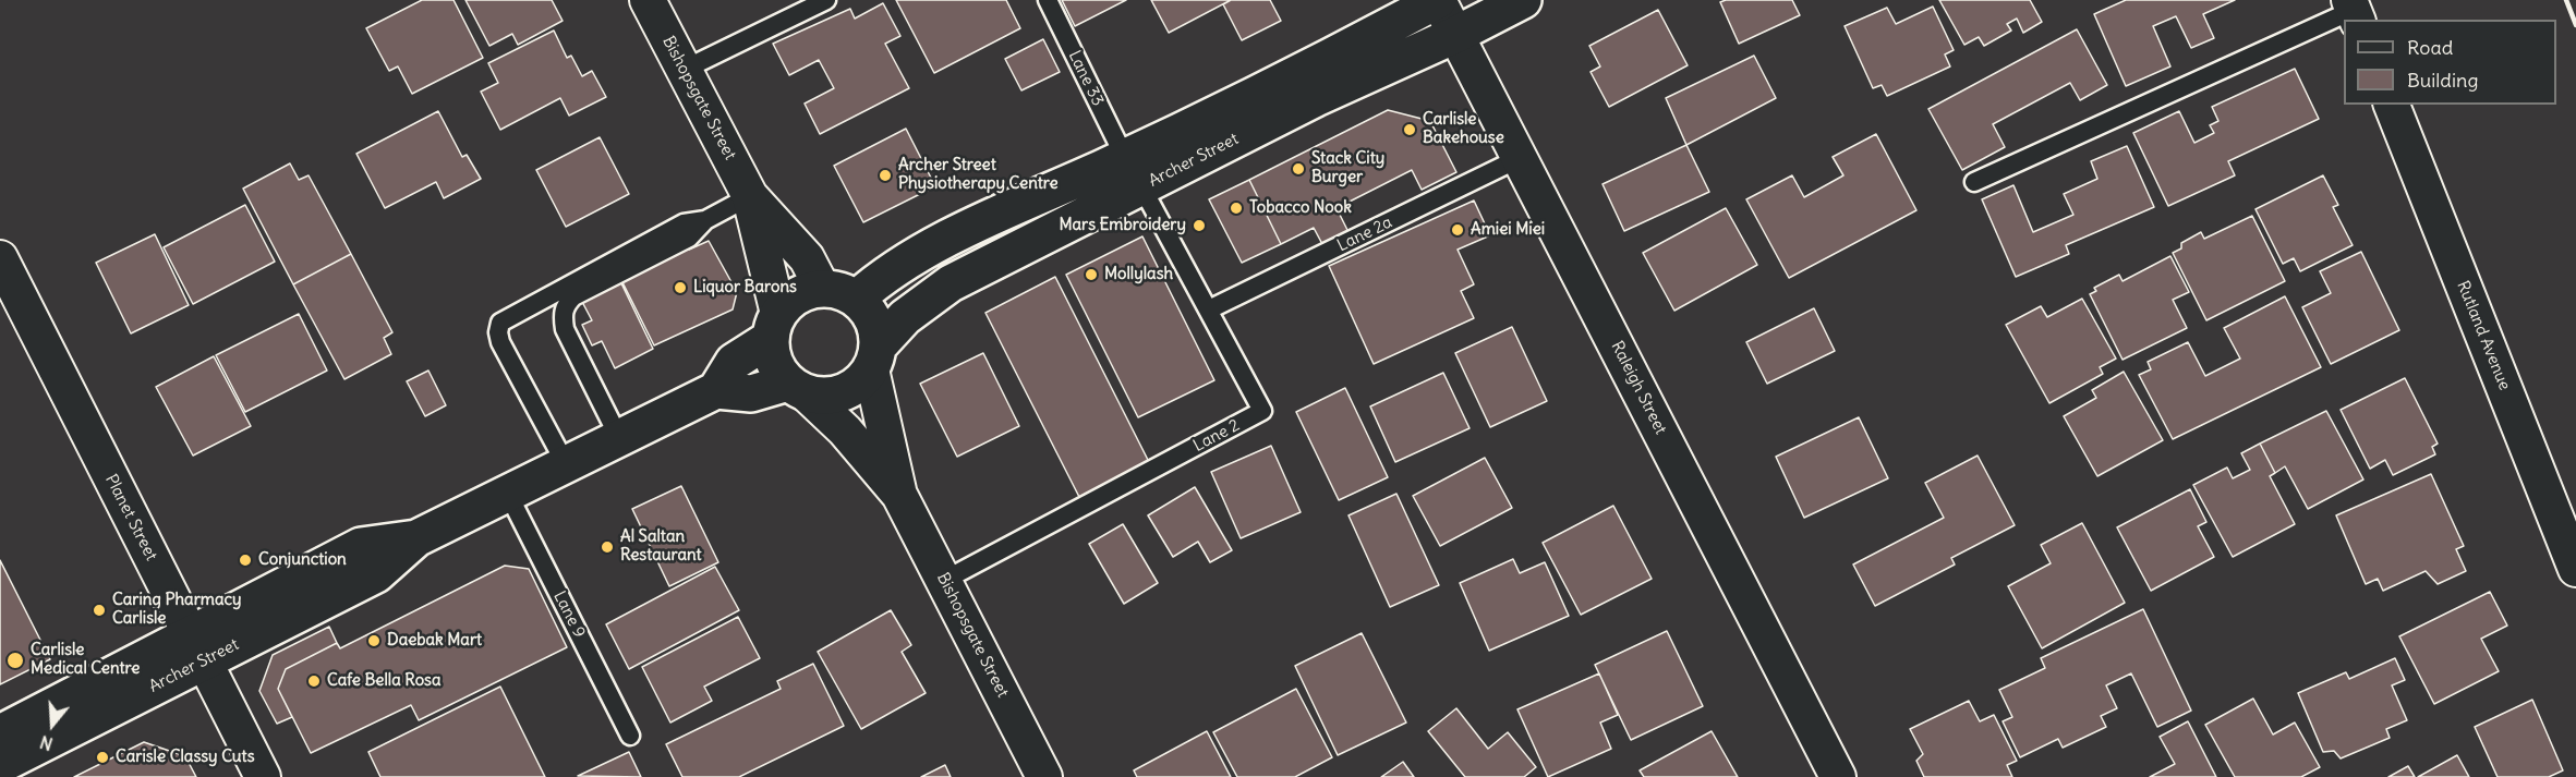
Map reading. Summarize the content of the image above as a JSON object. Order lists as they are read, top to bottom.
{
  "streets": {
    "main road": ["Archer Street"],
    "street": [
      "Bishopsgate Street",
      "Rutland Avenue",
      "Raleigh Street",
      "Planet Street"
    ],
    "lane": [
      "Lane 33",
      "Lane 2a",
      "Lane 2",
      "Lane 9"
    ]
  },
  "crossings": [
    ["Lane 33", "Archer Street"],
    ["Lane 33", "Lane 2"],
    ["Bishopsgate Street", "Archer Street"],
    ["Bishopsgate Street", "Lane 2"],
    ["Archer Street", "Raleigh Street"],
    ["Archer Street", "Lane 2"],
    ["Archer Street", "Planet Street"],
    ["Archer Street", "Lane 9"],
    ["Lane 2a", "Raleigh Street"],
    ["Lane 2a", "Lane 2"]
  ],
  "places": [
    "Carlisle Bakehouse",
    "Stack City Burger",
    "Archer Street Physiotherapy Centre",
    "Tobacco Nook",
    "Mars Embroidery",
    "Amiei Miei",
    "Mollylash",
    "Liquor Barons",
    "Al Saltan Restaurant",
    "Conjunction",
    "Caring Pharmacy Carlisle",
    "Daebak Mart",
    "Carlisle Medical Centre",
    "Cafe Bella Rosa",
    "Carisle Classy Cuts"
  ],
  "legend": ["Road", "Building"],
  "north": "bottom"
}
